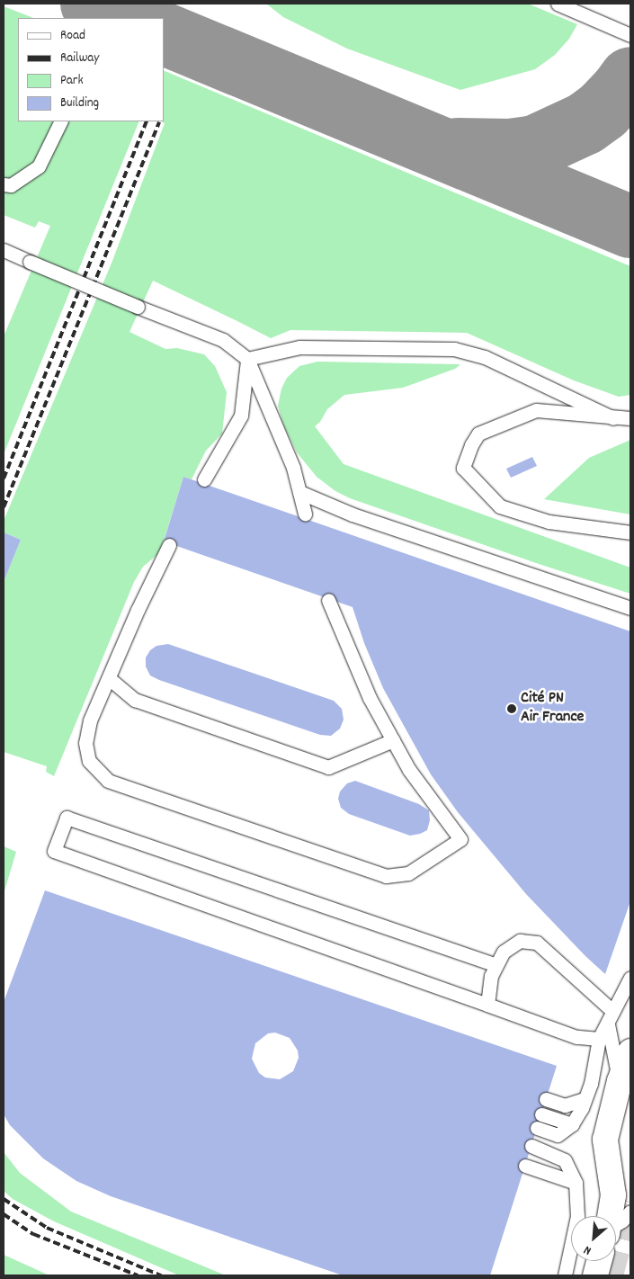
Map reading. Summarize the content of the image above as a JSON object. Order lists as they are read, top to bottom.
{
  "places": ["Cité PN Air France"],
  "legend": [
    "Road",
    "Railway",
    "Park",
    "Building"
  ],
  "north": "bottom left"
}
